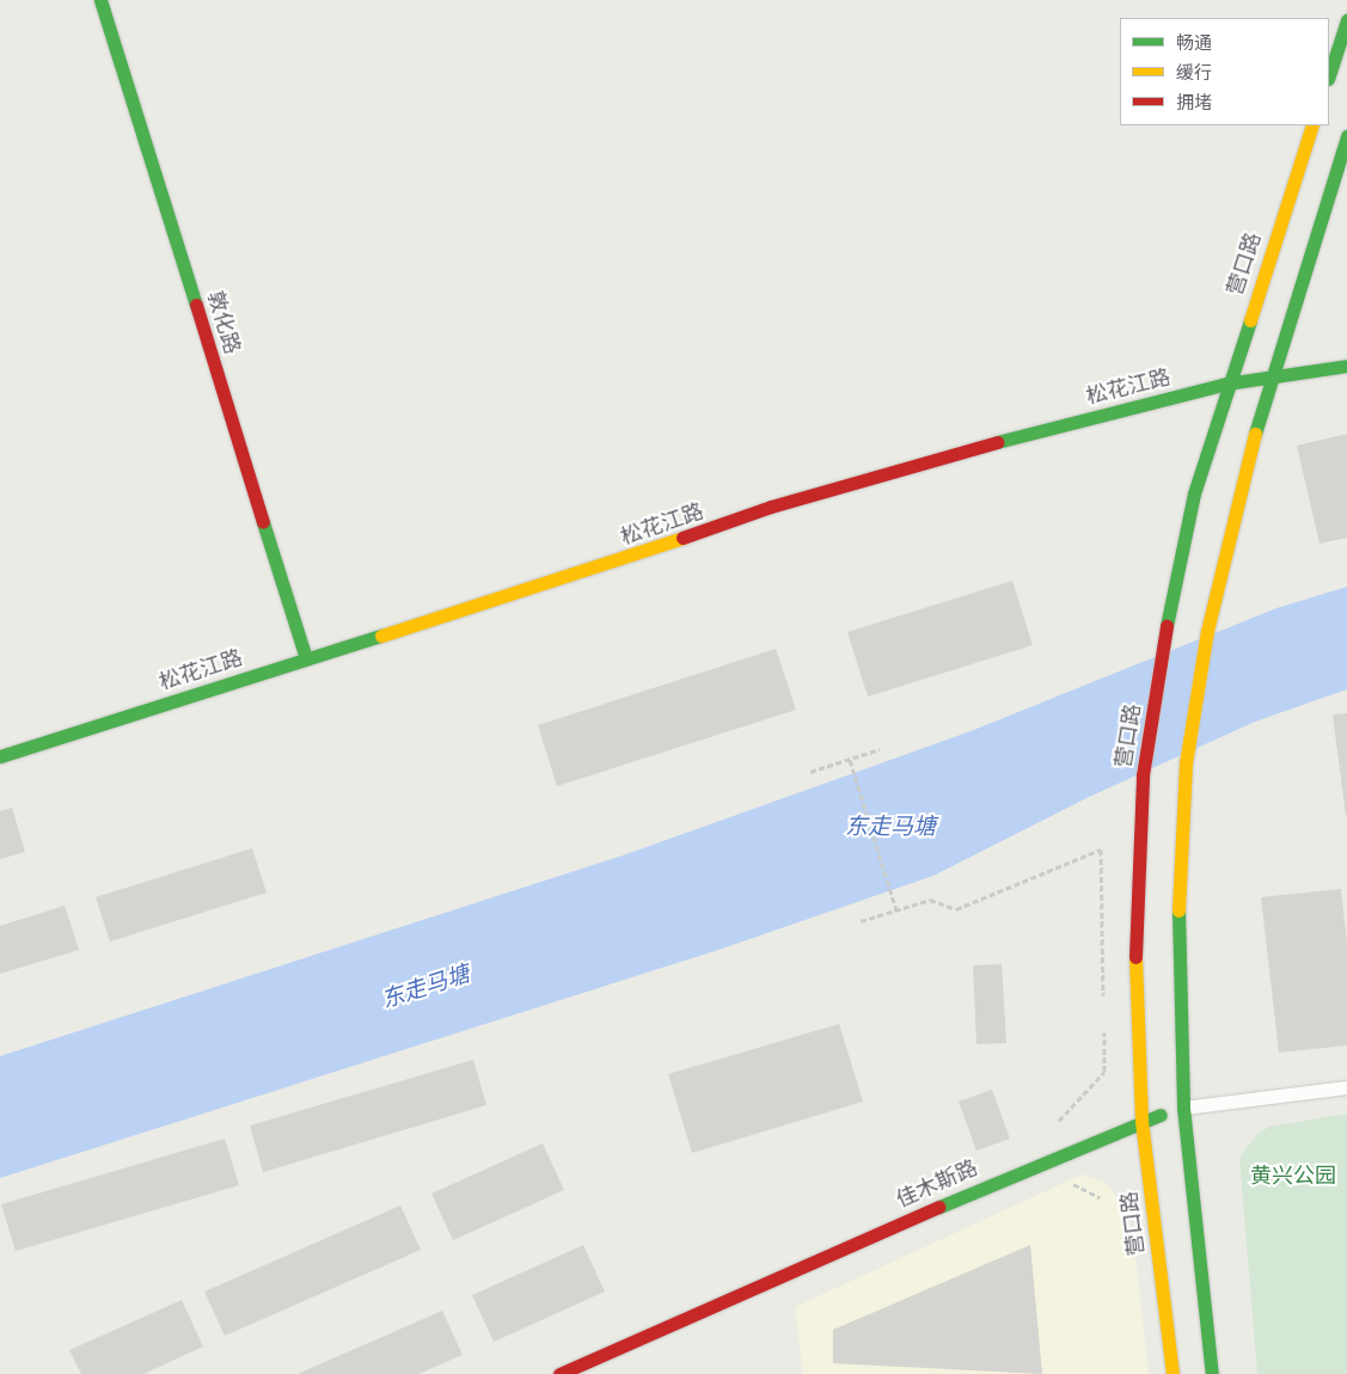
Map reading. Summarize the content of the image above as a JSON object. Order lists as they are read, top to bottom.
{
  "streets": {
    "main road": [
      "营口路",
      "敦化路",
      "松花江路",
      "佳木斯路"
    ]
  },
  "crossings": [
    ["营口路", "松花江路"],
    ["营口路", "佳木斯路"],
    ["敦化路", "松花江路"]
  ],
  "water": ["东走马塘"],
  "parks": ["黄兴公园"],
  "legend": ["畅通", "缓行", "拥堵"]
}
